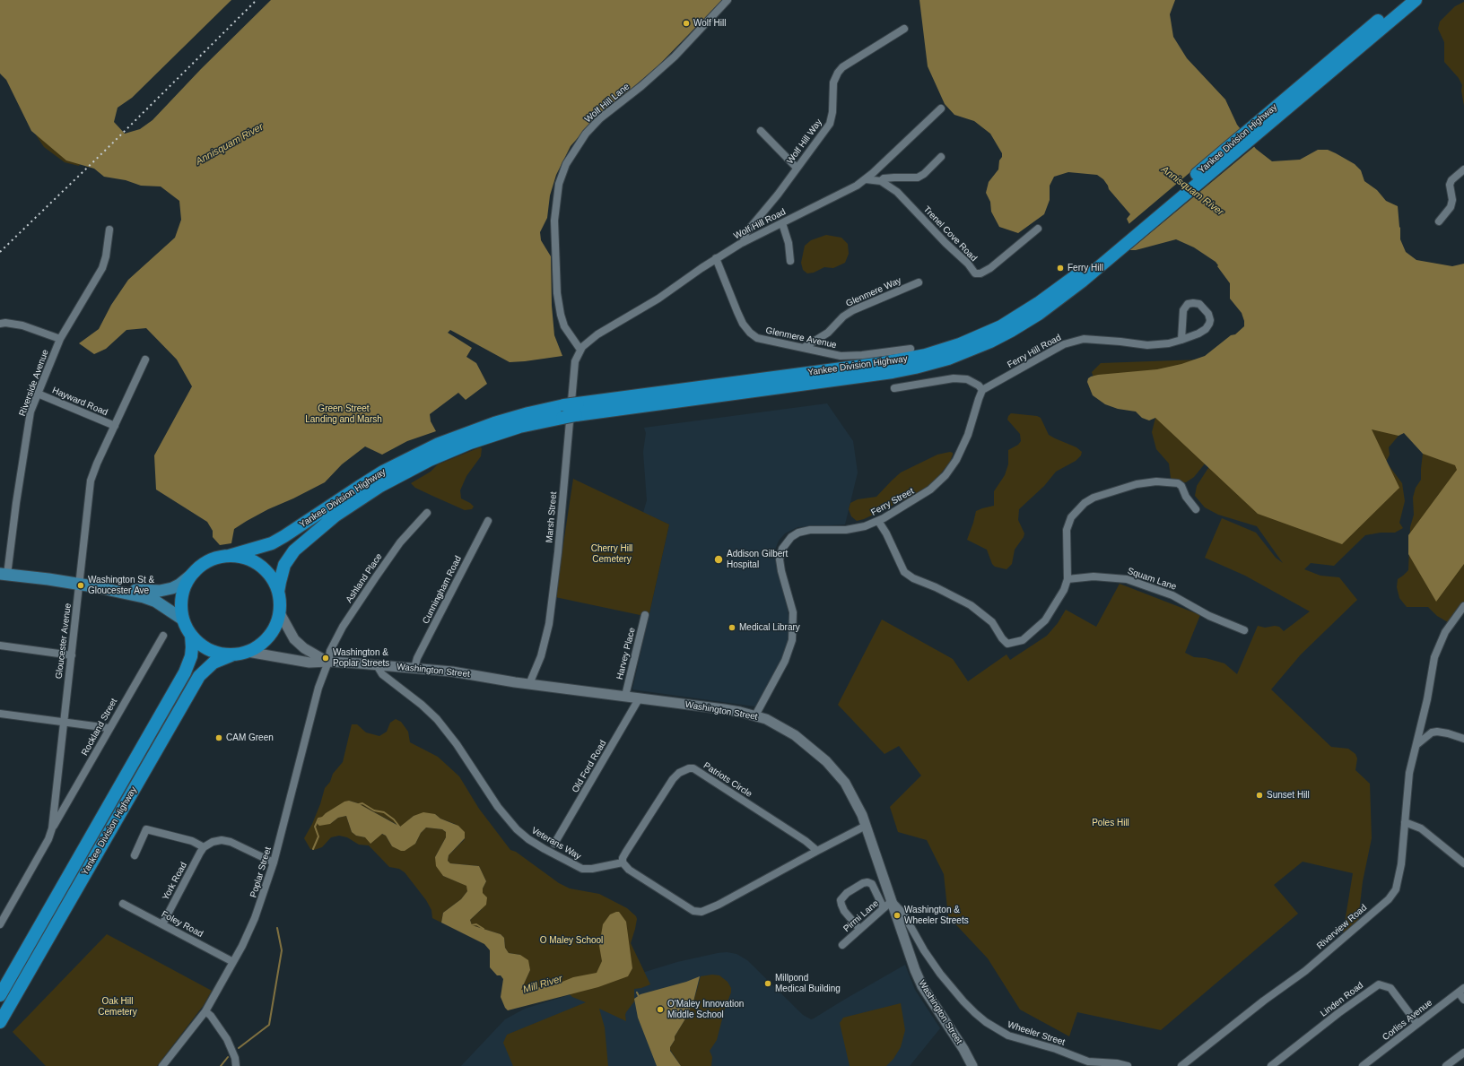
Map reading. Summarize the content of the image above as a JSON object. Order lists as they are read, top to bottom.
{
  "streets": {
    "highway": ["Yankee Division Highway"],
    "main road": ["Washington Street"],
    "street": [
      "Wolf Hill Lane",
      "Wolf Hill Way",
      "Wolf Hill Road",
      "Trenel Cove Road",
      "Glenmere Way",
      "Glenmere Avenue",
      "Ferry Hill Road",
      "Riverside Avenue",
      "Hayward Road",
      "Ferry Street",
      "Marsh Street",
      "Ashland Place",
      "Squam Lane",
      "Cunningham Road",
      "Gloucester Avenue",
      "Harvey Place",
      "Rockland Street",
      "Old Ford Road",
      "Patriots Circle",
      "Veterans Way",
      "Poplar Street",
      "York Road",
      "Pirmi Lane",
      "Foley Road",
      "Riverview Road",
      "Linden Road",
      "Corliss Avenue",
      "Wheeler Street"
    ]
  },
  "crossings": [
    ["Wolf Hill Lane", "Wolf Hill Road"],
    ["Wolf Hill Lane", "Marsh Street"],
    ["Yankee Division Highway", "Washington Street"],
    ["Wolf Hill Way", "Wolf Hill Road"],
    ["Wolf Hill Road", "Trenel Cove Road"],
    ["Wolf Hill Road", "Glenmere Avenue"],
    ["Wolf Hill Road", "Marsh Street"],
    ["Glenmere Way", "Glenmere Avenue"],
    ["Ferry Hill Road", "Ferry Street"],
    ["Riverside Avenue", "Hayward Road"],
    ["Hayward Road", "Gloucester Avenue"],
    ["Ferry Street", "Washington Street"],
    ["Marsh Street", "Washington Street"],
    ["Ashland Place", "Washington Street"],
    ["Ashland Place", "Poplar Street"],
    ["Cunningham Road", "Washington Street"],
    ["Gloucester Avenue", "Rockland Street"],
    ["Harvey Place", "Washington Street"],
    ["Washington Street", "Old Ford Road"],
    ["Washington Street", "Veterans Way"],
    ["Washington Street", "Poplar Street"],
    ["Washington Street", "Pirmi Lane"],
    ["Washington Street", "Wheeler Street"],
    ["Patriots Circle", "Veterans Way"],
    ["Poplar Street", "Foley Road"],
    ["York Road", "Foley Road"],
    ["Pirmi Lane", "Wheeler Street"],
    ["Linden Road", "Corliss Avenue"]
  ],
  "water": ["Annisquam River", "Mill River"],
  "parks": [
    "Green Street Landing and Marsh",
    "Cherry Hill Cemetery",
    "Poles Hill",
    "O Maley School",
    "Oak Hill Cemetery"
  ],
  "places": [
    "Wolf Hill",
    "Ferry Hill",
    "Addison Gilbert Hospital",
    "Washington St & Gloucester Ave",
    "Medical Library",
    "Washington & Poplar Streets",
    "CAM Green",
    "Sunset Hill",
    "Washington & Wheeler Streets",
    "Millpond Medical Building",
    "O'Maley Innovation Middle School"
  ]
}
